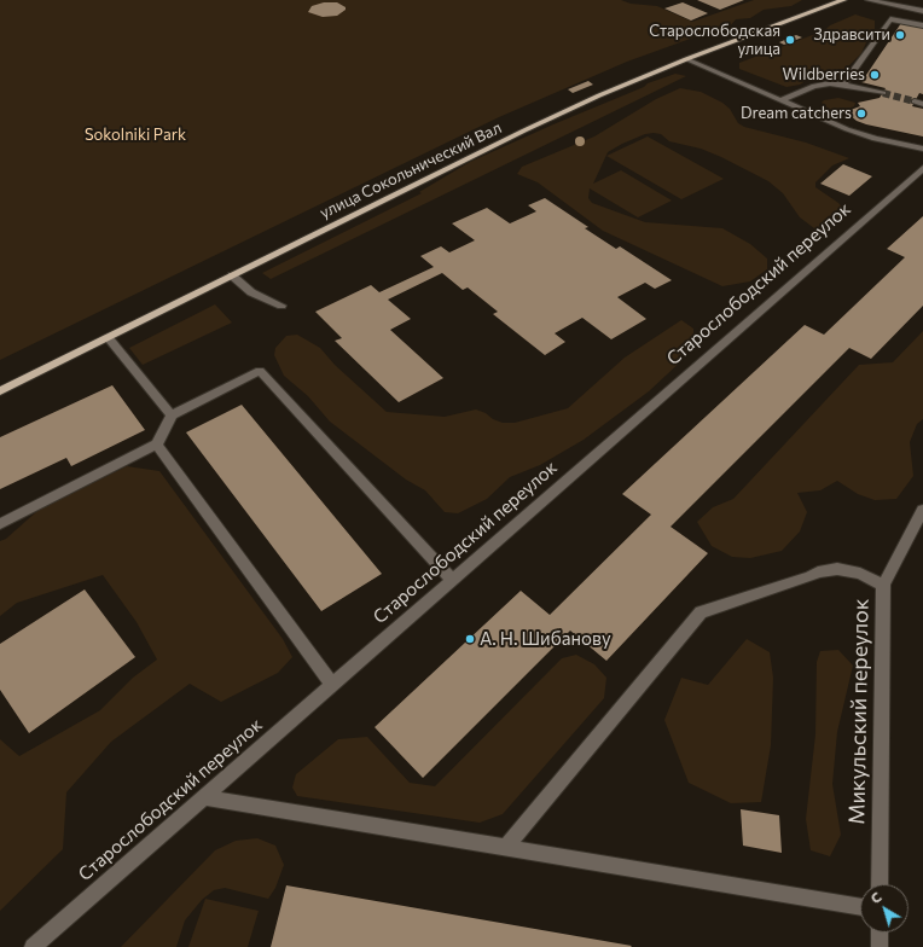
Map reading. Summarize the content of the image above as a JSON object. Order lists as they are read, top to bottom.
{
  "streets": {
    "main road": ["улица Сокольнический Вал"],
    "street": ["Старослободский переулок", "Микульский переулок"]
  },
  "parks": ["Sokolniki Park"],
  "places": [
    "Здравсити",
    "Старослободская улица",
    "Wildberries",
    "Dream catchers",
    "А. Н. Шибанову"
  ],
  "north": "top left"
}
